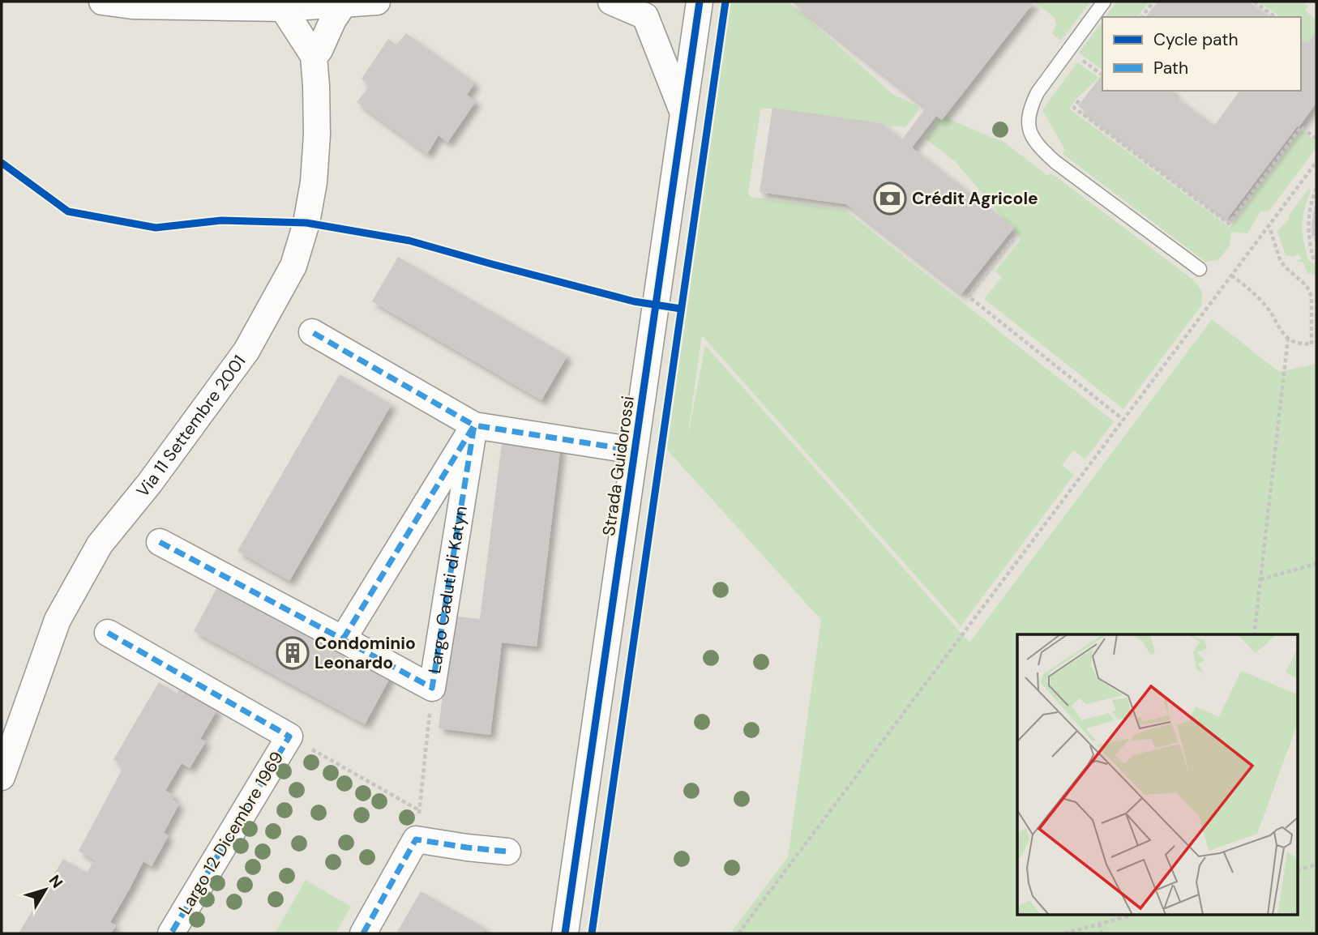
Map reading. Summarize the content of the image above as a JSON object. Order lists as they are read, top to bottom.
{
  "streets": {
    "street": [
      "Via 11 Settembre 2001",
      "Strada Guidorossi",
      "Largo Caduti di Katyn",
      "Largo 12 Dicembre 1969"
    ]
  },
  "places": {
    "bank": ["Crédit Agricole"],
    "building": ["Condominio Leonardo"]
  },
  "legend": ["Cycle path", "Path"],
  "north": "top right"
}
